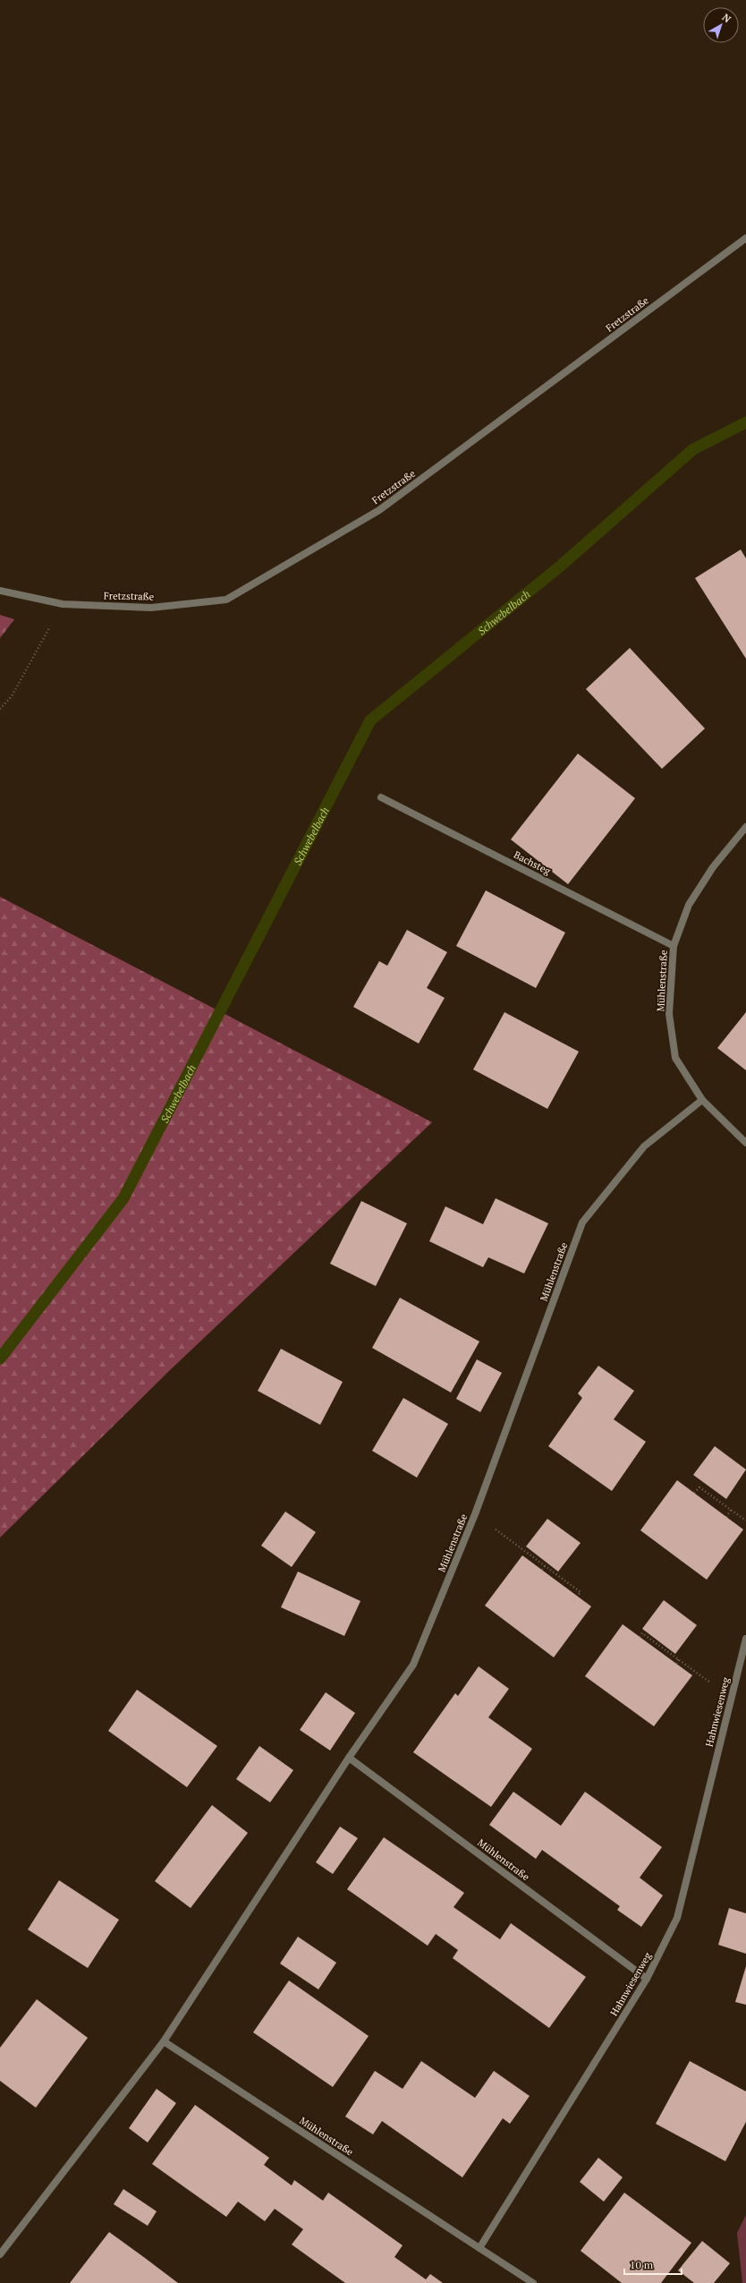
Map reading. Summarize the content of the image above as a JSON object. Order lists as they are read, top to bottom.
{
  "streets": {
    "street": [
      "Fretzstraße",
      "Bachsteg",
      "Mühlenstraße",
      "Hahnwiesenweg"
    ]
  },
  "crossings": [
    ["Bachsteg", "Mühlenstraße"],
    ["Mühlenstraße", "Hahnwiesenweg"]
  ],
  "water": ["Schwebelbach"],
  "scale_bar": "10 m",
  "north": "top right"
}
